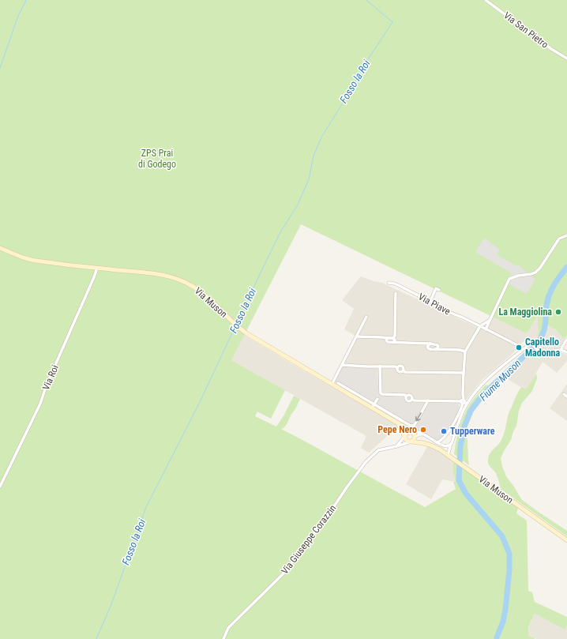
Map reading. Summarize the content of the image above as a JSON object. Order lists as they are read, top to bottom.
{
  "streets": {
    "main road": ["Via Muson"],
    "street": [
      "Via San Pietro",
      "Via Piave",
      "Via Roi",
      "Via Giuseppe Corazzin"
    ]
  },
  "crossings": [
    ["Via Muson", "Via Roi"],
    ["Via Muson", "Via Giuseppe Corazzin"]
  ],
  "water": ["Fosso la Roi", "Fiume Muson"],
  "parks": ["ZPS Prai di Godego"],
  "places": [
    "La Maggiolina",
    "Capitello Madonna",
    "Pepe Nero",
    "Tupperware"
  ]
}
